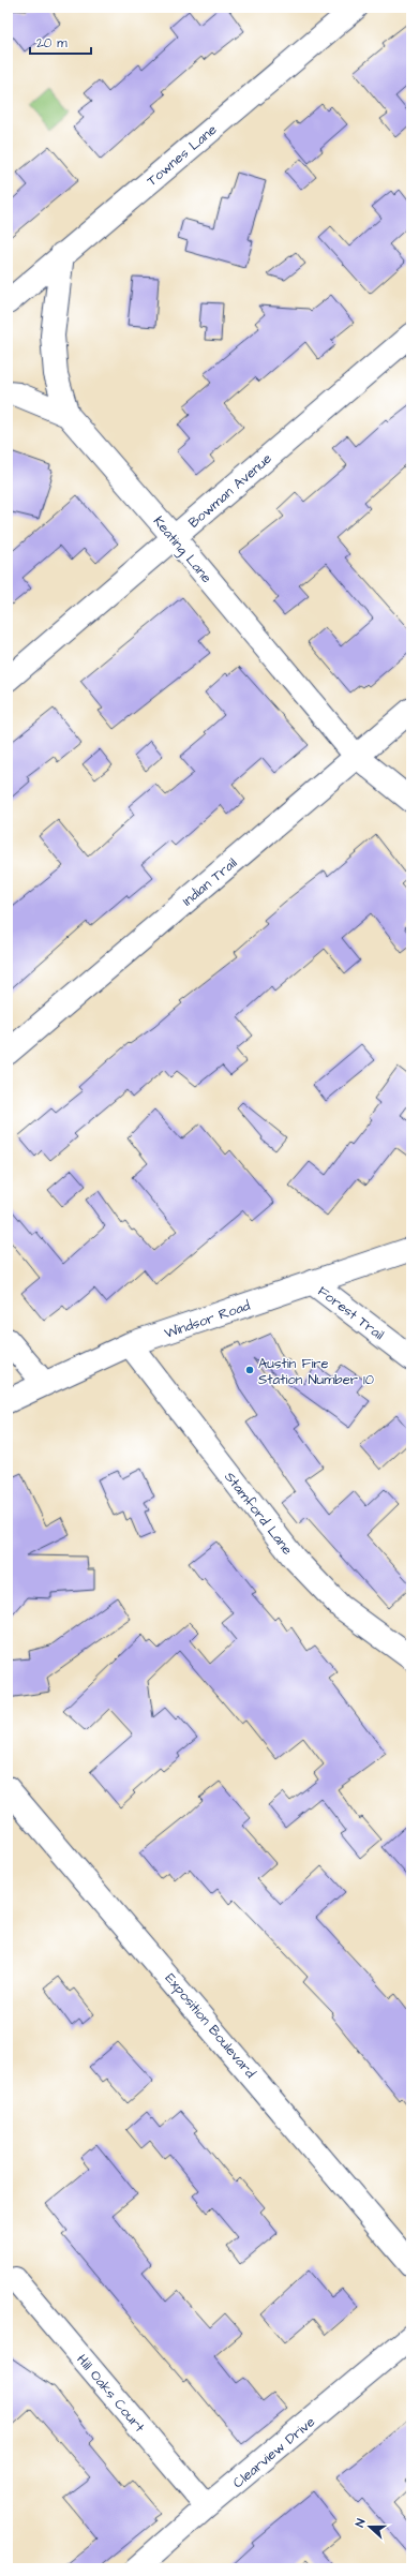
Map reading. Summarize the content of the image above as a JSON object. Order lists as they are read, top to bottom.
{
  "streets": {
    "street": [
      "Townes Lane",
      "Bowman Avenue",
      "Keating Lane",
      "Indian Trail",
      "Forest Trail",
      "Windsor Road",
      "Stamford Lane",
      "Exposition Boulevard",
      "Hill Oaks Court",
      "Clearview Drive"
    ]
  },
  "crossings": [
    ["Townes Lane", "Keating Lane"],
    ["Bowman Avenue", "Keating Lane"],
    ["Keating Lane", "Indian Trail"],
    ["Forest Trail", "Windsor Road"],
    ["Windsor Road", "Stamford Lane"],
    ["Hill Oaks Court", "Clearview Drive"]
  ],
  "places": ["Austin Fire Station Number 10"],
  "scale_bar": "20 m",
  "north": "left"
}
